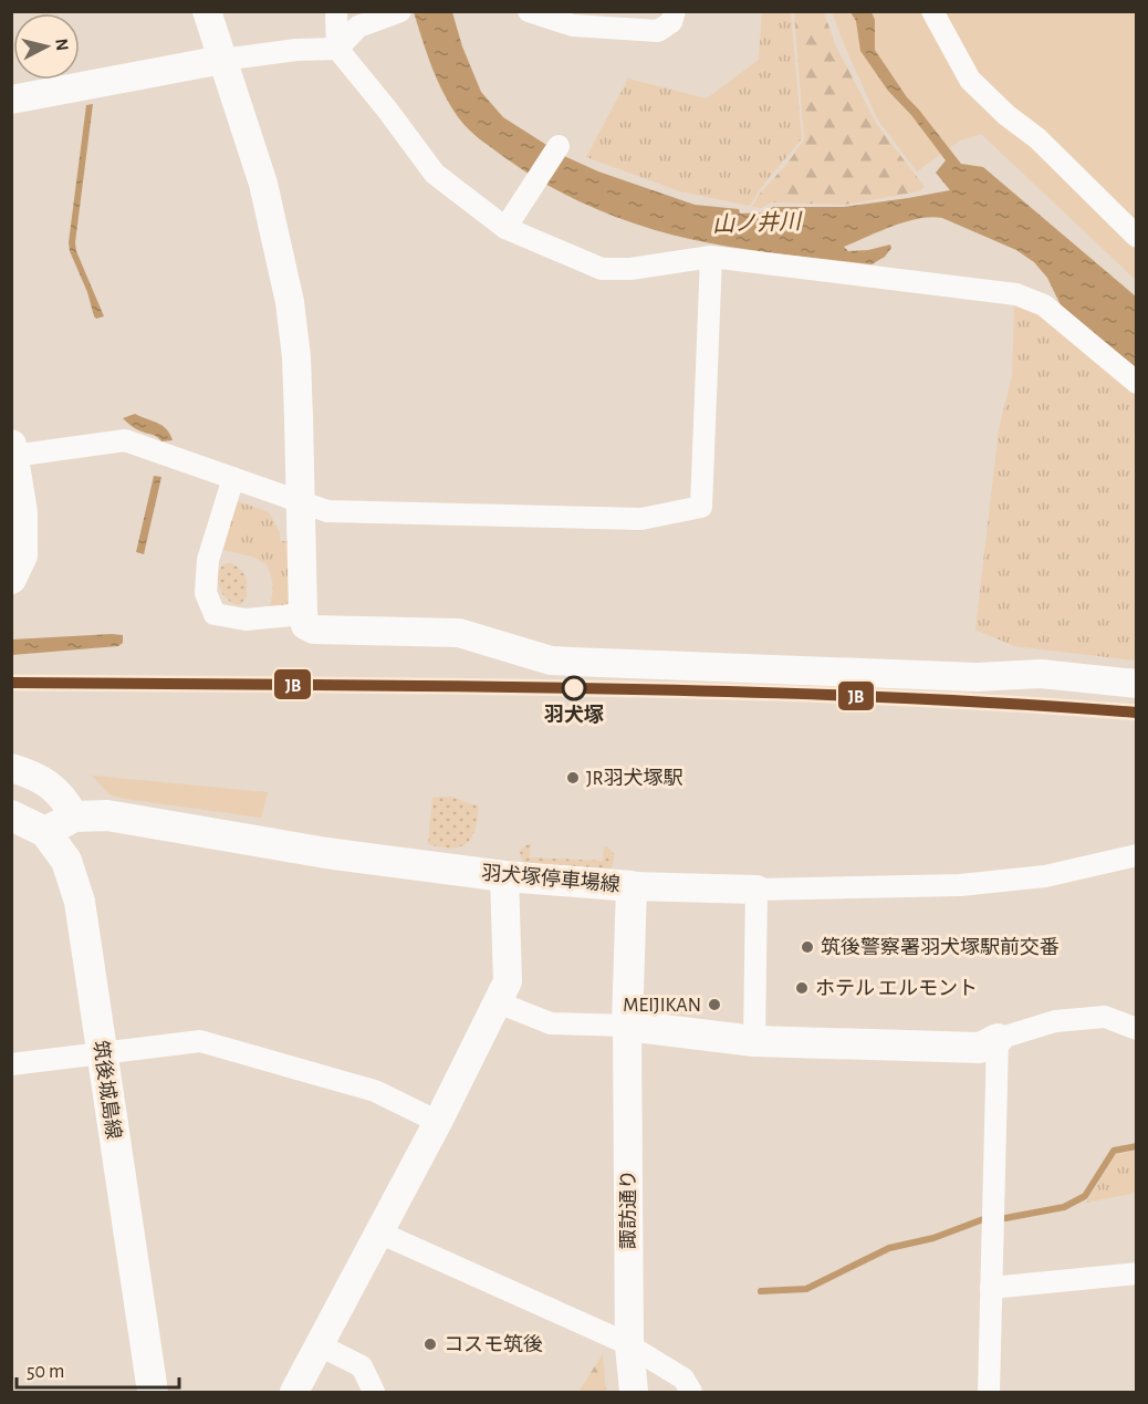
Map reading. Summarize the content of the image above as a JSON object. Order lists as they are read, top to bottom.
{
  "streets": {
    "main road": ["羽犬塚停車場線", "筑後城島線"],
    "street": ["諏訪通り"]
  },
  "crossings": [
    ["羽犬塚停車場線", "筑後城島線"],
    ["羽犬塚停車場線", "諏訪通り"]
  ],
  "water": ["山ノ井川"],
  "places": [
    "羽犬塚",
    "JR羽犬塚駅",
    "筑後警察署羽犬塚駅前交番",
    "ホテル エルモント",
    "MEIJIKAN",
    "コスモ筑後"
  ],
  "lines": ["transit line JB"],
  "scale_bar": "50 m",
  "north": "right"
}
